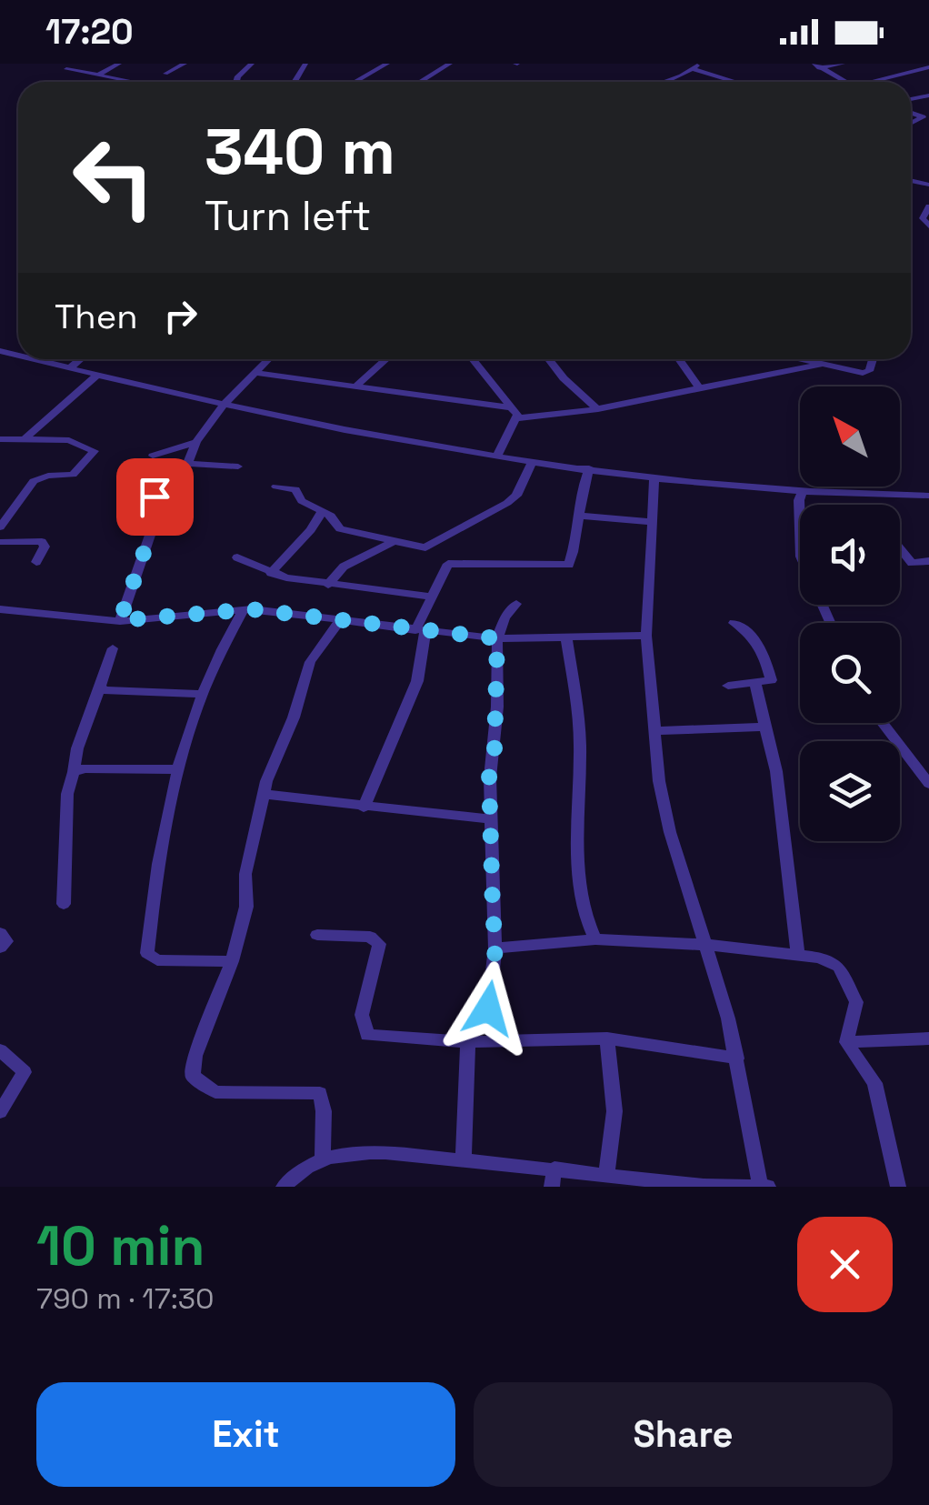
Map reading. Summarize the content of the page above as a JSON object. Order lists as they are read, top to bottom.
{
  "north": "top left",
  "page": {
    "status": "17:20",
    "turn": ["340 m", "Turn left"],
    "then": "Then",
    "heading": ["10 min", "790 m · 17:30"],
    "buttons": ["Exit", "Share"]
  }
}
